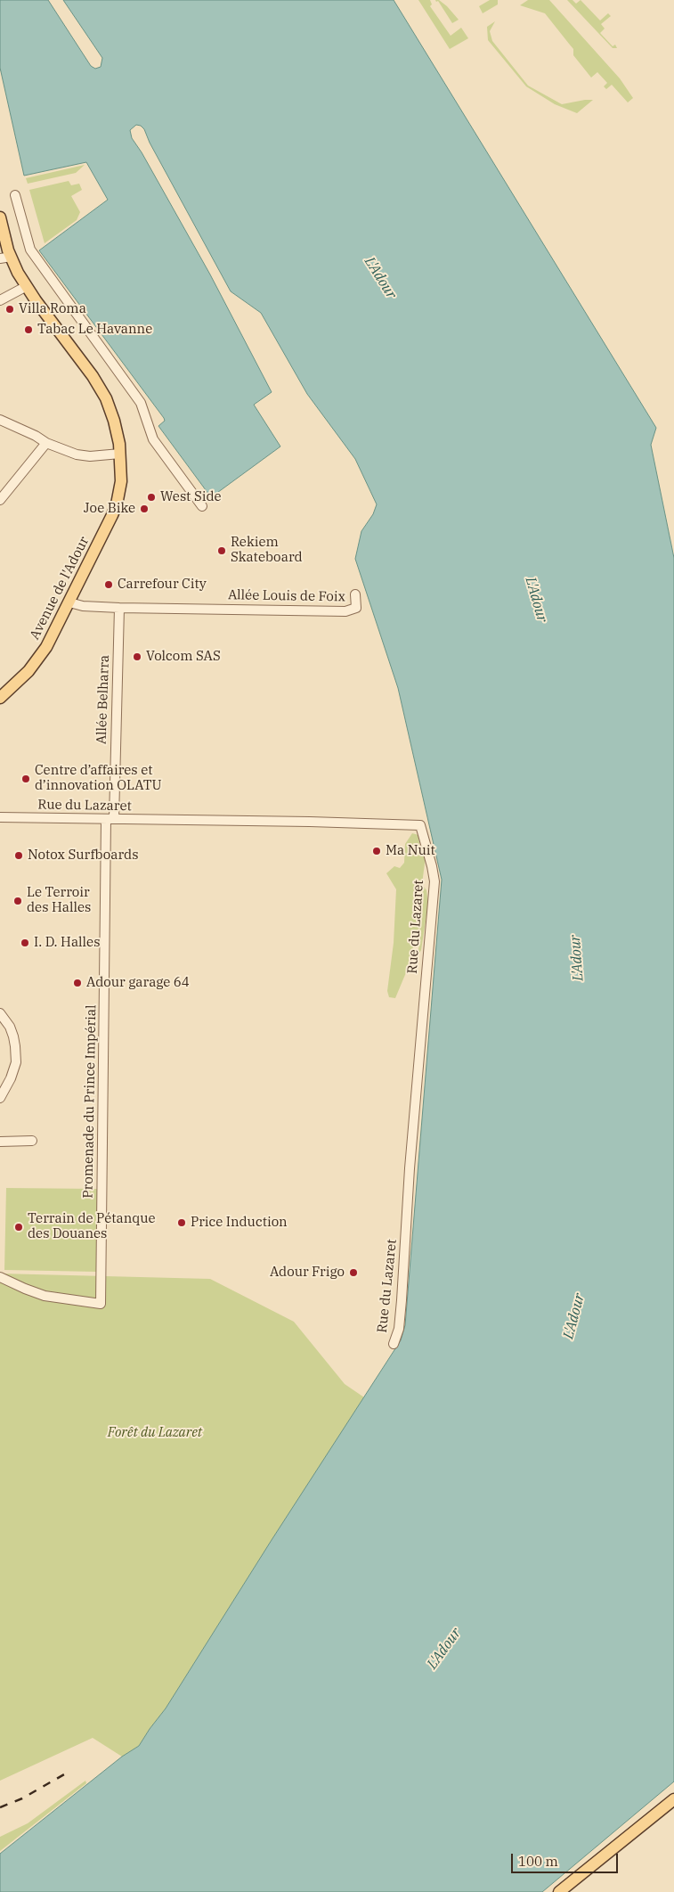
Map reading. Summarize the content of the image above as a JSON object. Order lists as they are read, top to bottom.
{
  "streets": {
    "main road": ["Avenue de l'Adour"],
    "street": [
      "Allée Louis de Foix",
      "Allée Belharra",
      "Rue du Lazaret",
      "Promenade du Prince Impérial"
    ]
  },
  "crossings": [
    ["Avenue de l'Adour", "Allée Louis de Foix"],
    ["Allée Louis de Foix", "Allée Belharra"],
    ["Allée Belharra", "Rue du Lazaret"],
    ["Allée Belharra", "Promenade du Prince Impérial"],
    ["Rue du Lazaret", "Promenade du Prince Impérial"]
  ],
  "water": ["L'Adour"],
  "parks": ["Forêt du Lazaret"],
  "places": [
    "Villa Roma",
    "Tabac Le Havanne",
    "West Side",
    "Joe Bike",
    "Rekiem Skateboard",
    "Carrefour City",
    "Volcom SAS",
    "Centre d’affaires et d’innovation OLATU",
    "Ma Nuit",
    "Notox Surfboards",
    "Le Terroir des Halles",
    "I. D. Halles",
    "Adour garage 64",
    "Price Induction",
    "Terrain de Pétanque des Douanes",
    "Adour Frigo"
  ],
  "scale_bar": "100 m"
}
